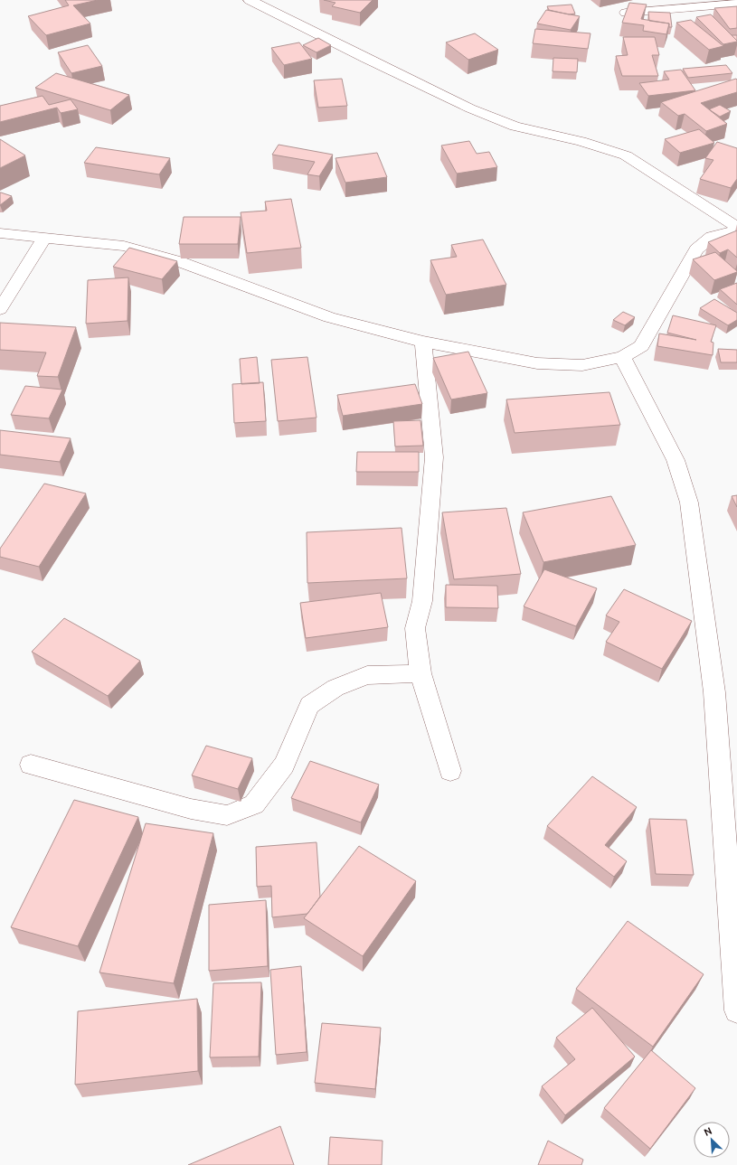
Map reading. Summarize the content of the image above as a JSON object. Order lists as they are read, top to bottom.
{
  "north": "top left"
}
